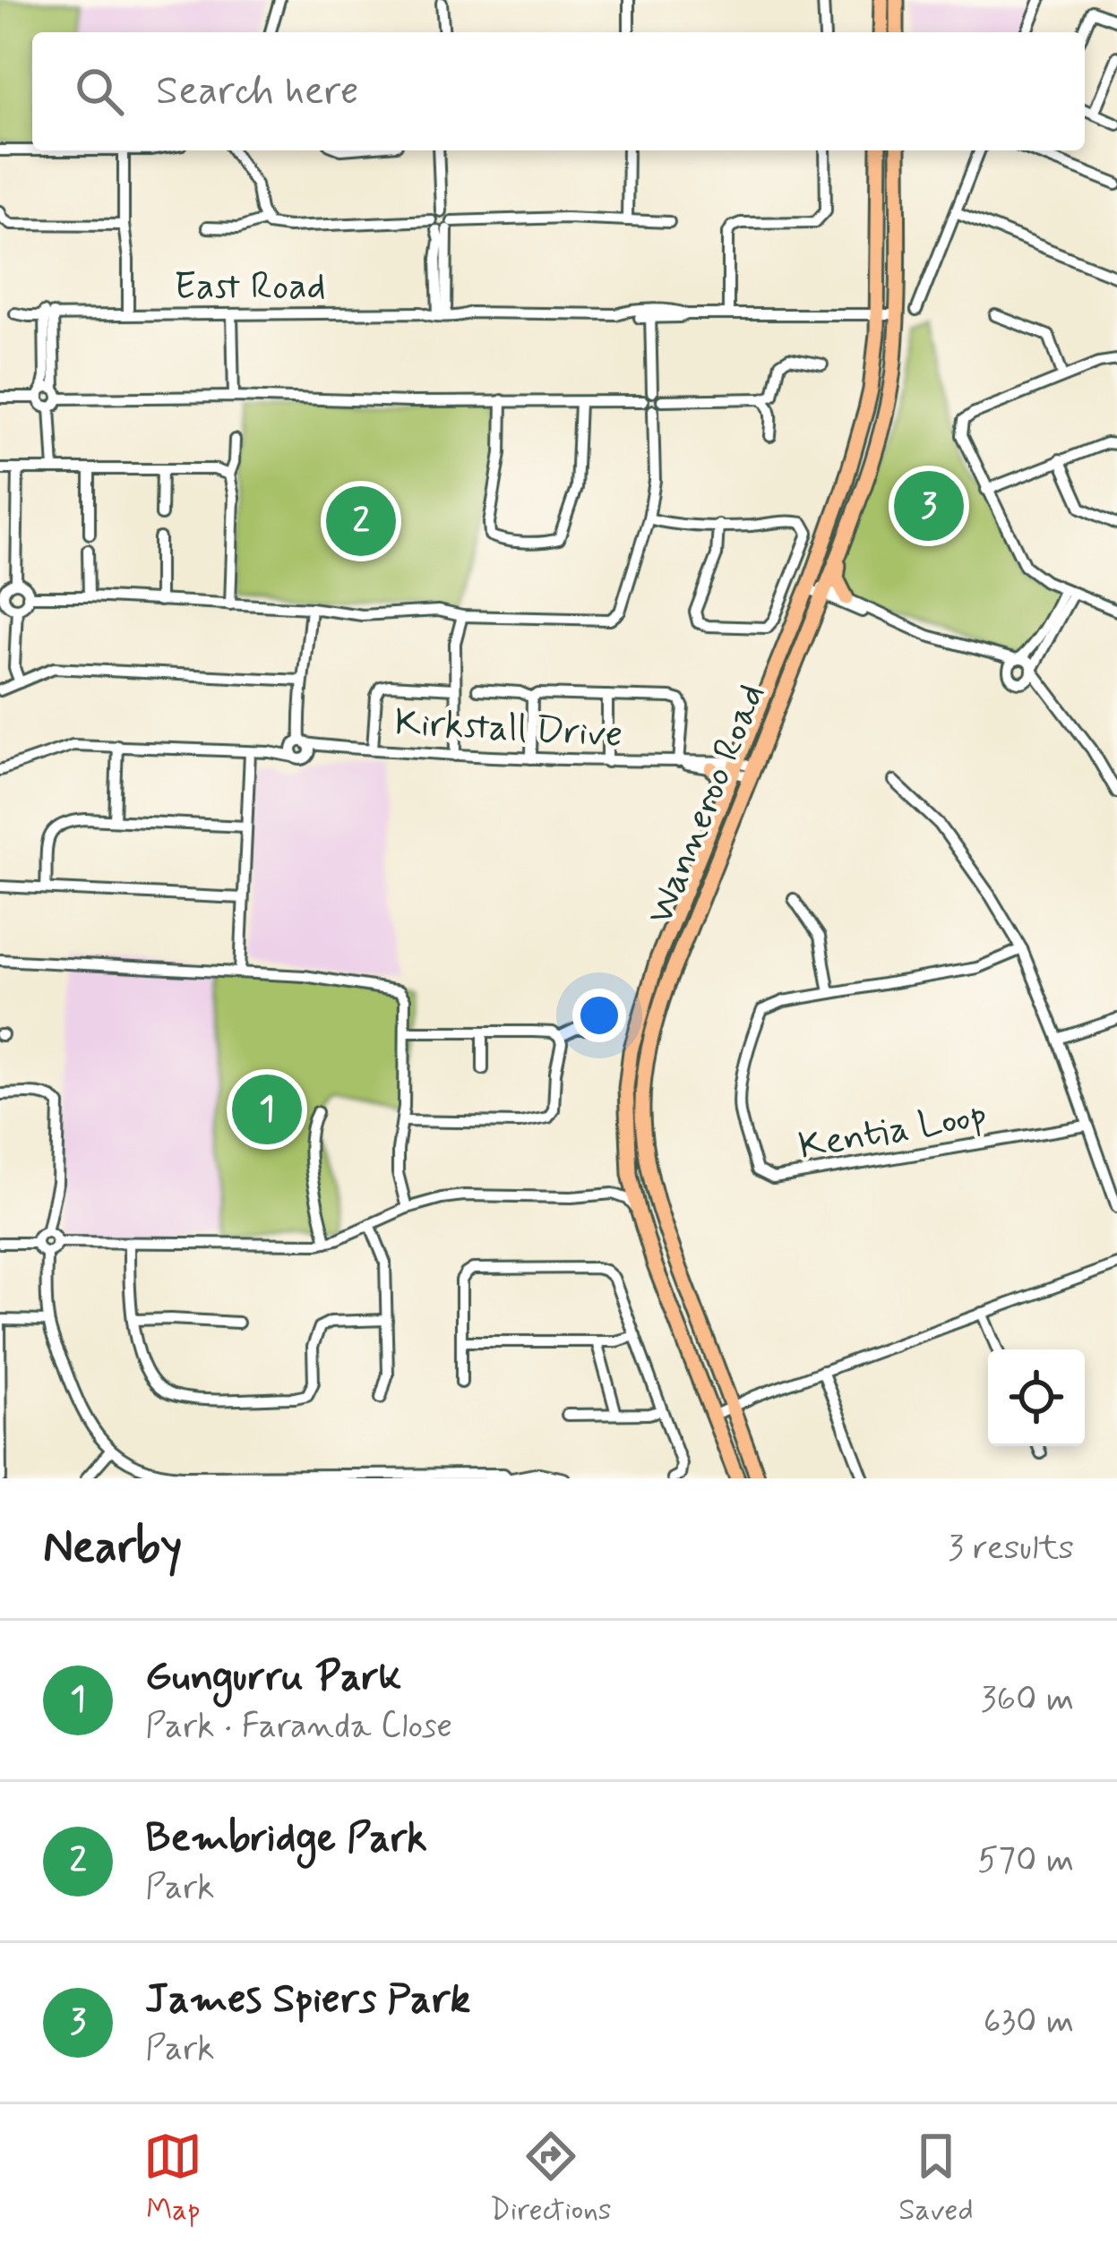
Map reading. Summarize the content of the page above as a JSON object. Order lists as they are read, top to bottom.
{
  "streets": {
    "highway": ["Wanneroo Road"],
    "street": ["East Road", "Kirkstall Drive", "Kentia Loop"]
  },
  "crossings": [
    ["East Road", "Wanneroo Road"],
    ["Kirkstall Drive", "Wanneroo Road"]
  ],
  "page": {
    "search": "Search here",
    "pins": ["3", "2", "1"],
    "heading": ["Nearby", "3 results"],
    "list": [
      {
        "mark": "1",
        "name": "Gungurru Park",
        "note": "Park · Faranda Close",
        "value": "360 m"
      },
      {
        "mark": "2",
        "name": "Bembridge Park",
        "note": "Park",
        "value": "570 m"
      },
      {
        "mark": "3",
        "name": "James Spiers Park",
        "note": "Park",
        "value": "630 m"
      }
    ],
    "nav": ["Map", "Directions", "Saved"]
  }
}
